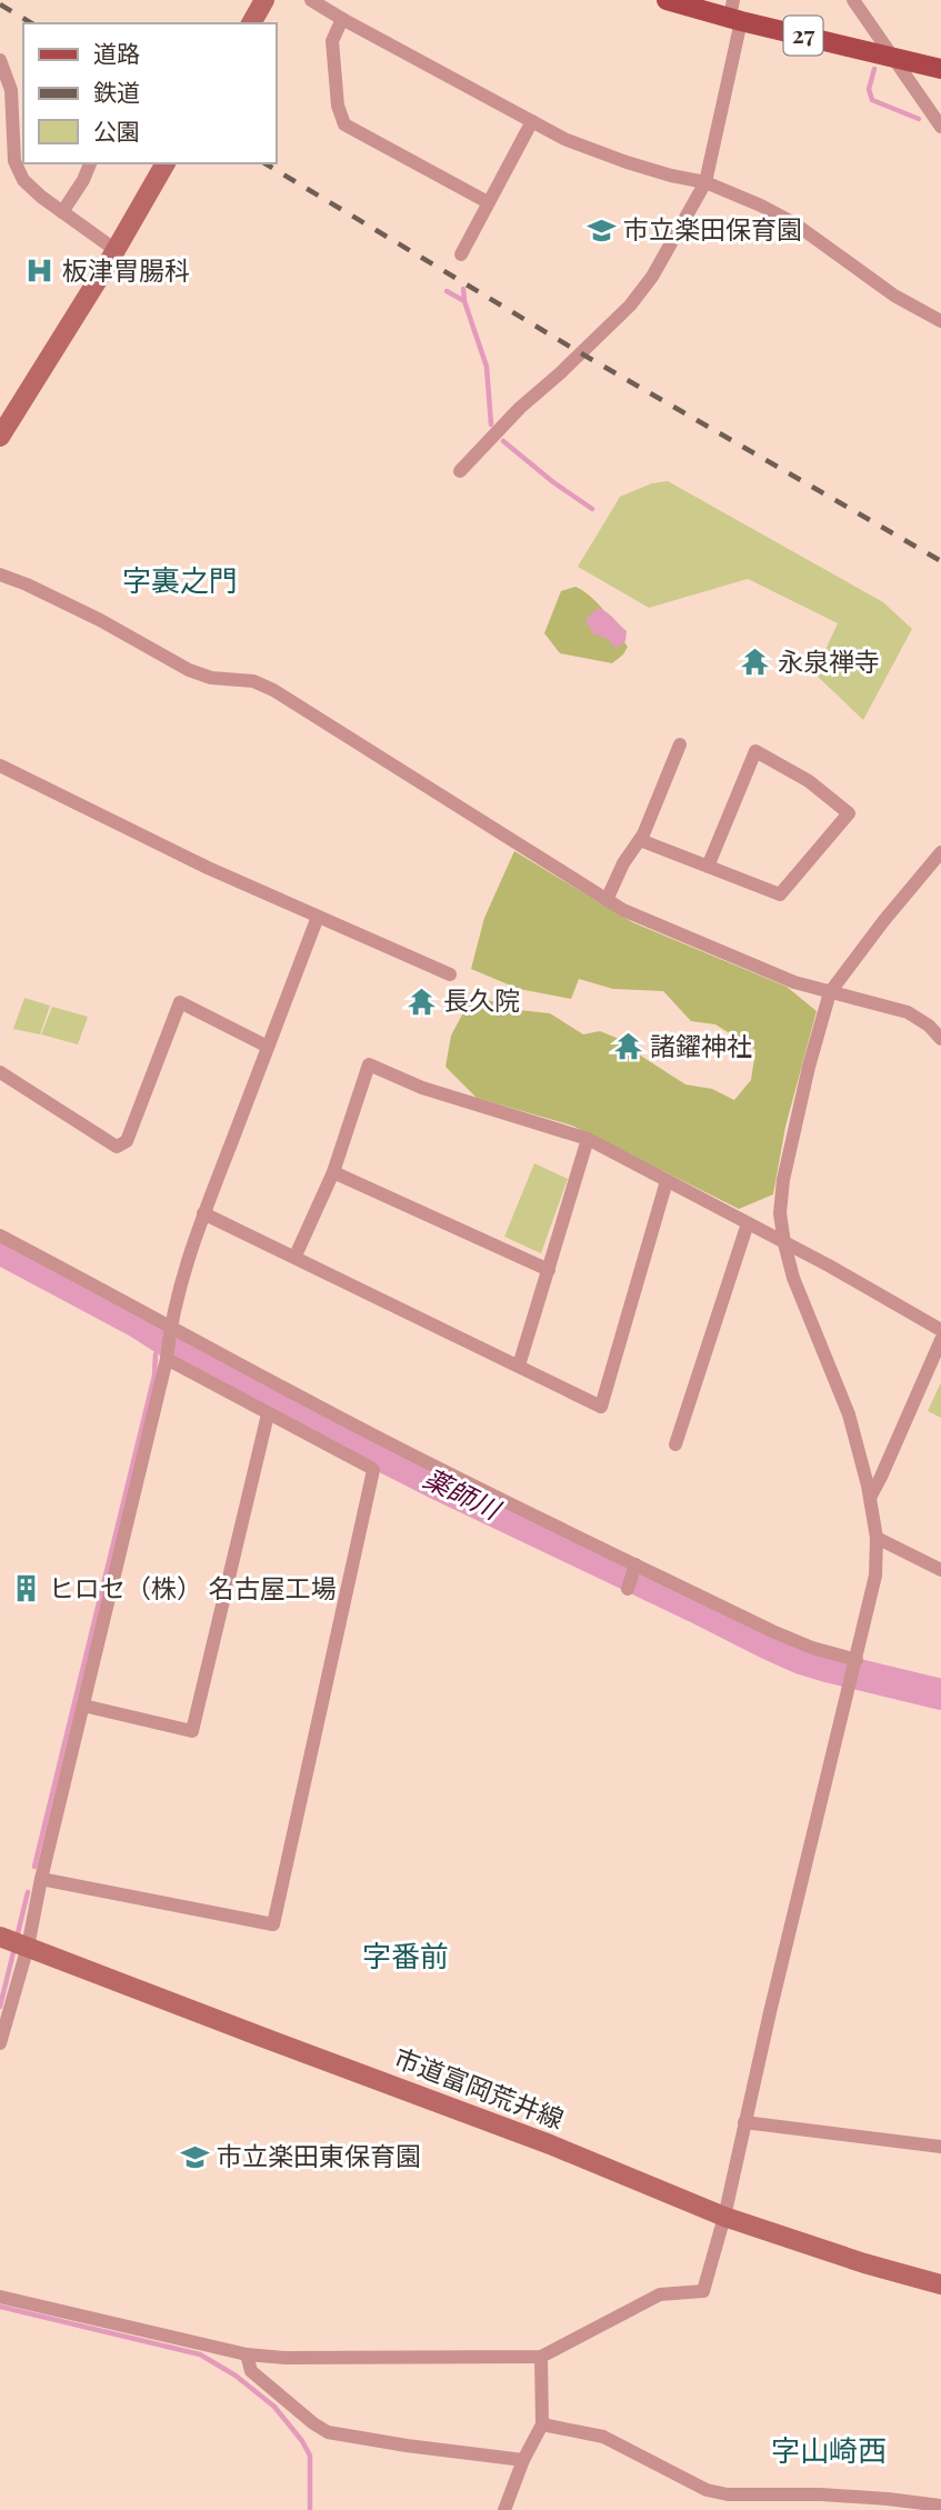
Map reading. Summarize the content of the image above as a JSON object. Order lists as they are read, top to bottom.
{
  "streets": {
    "main road": ["27"],
    "street": ["市道富岡荒井線"]
  },
  "districts": ["字裏之門", "字番前", "字山崎西"],
  "water": ["薬師川"],
  "places": {
    "school or university": ["市立楽田保育園", "市立楽田東保育園"],
    "hospital": ["板津胃腸科"],
    "temple": ["永泉禅寺", "長久院", "諸鑃神社"],
    "building": ["ヒロセ（株） 名古屋工場"]
  },
  "legend": ["道路", "鉄道", "公園"]
}
